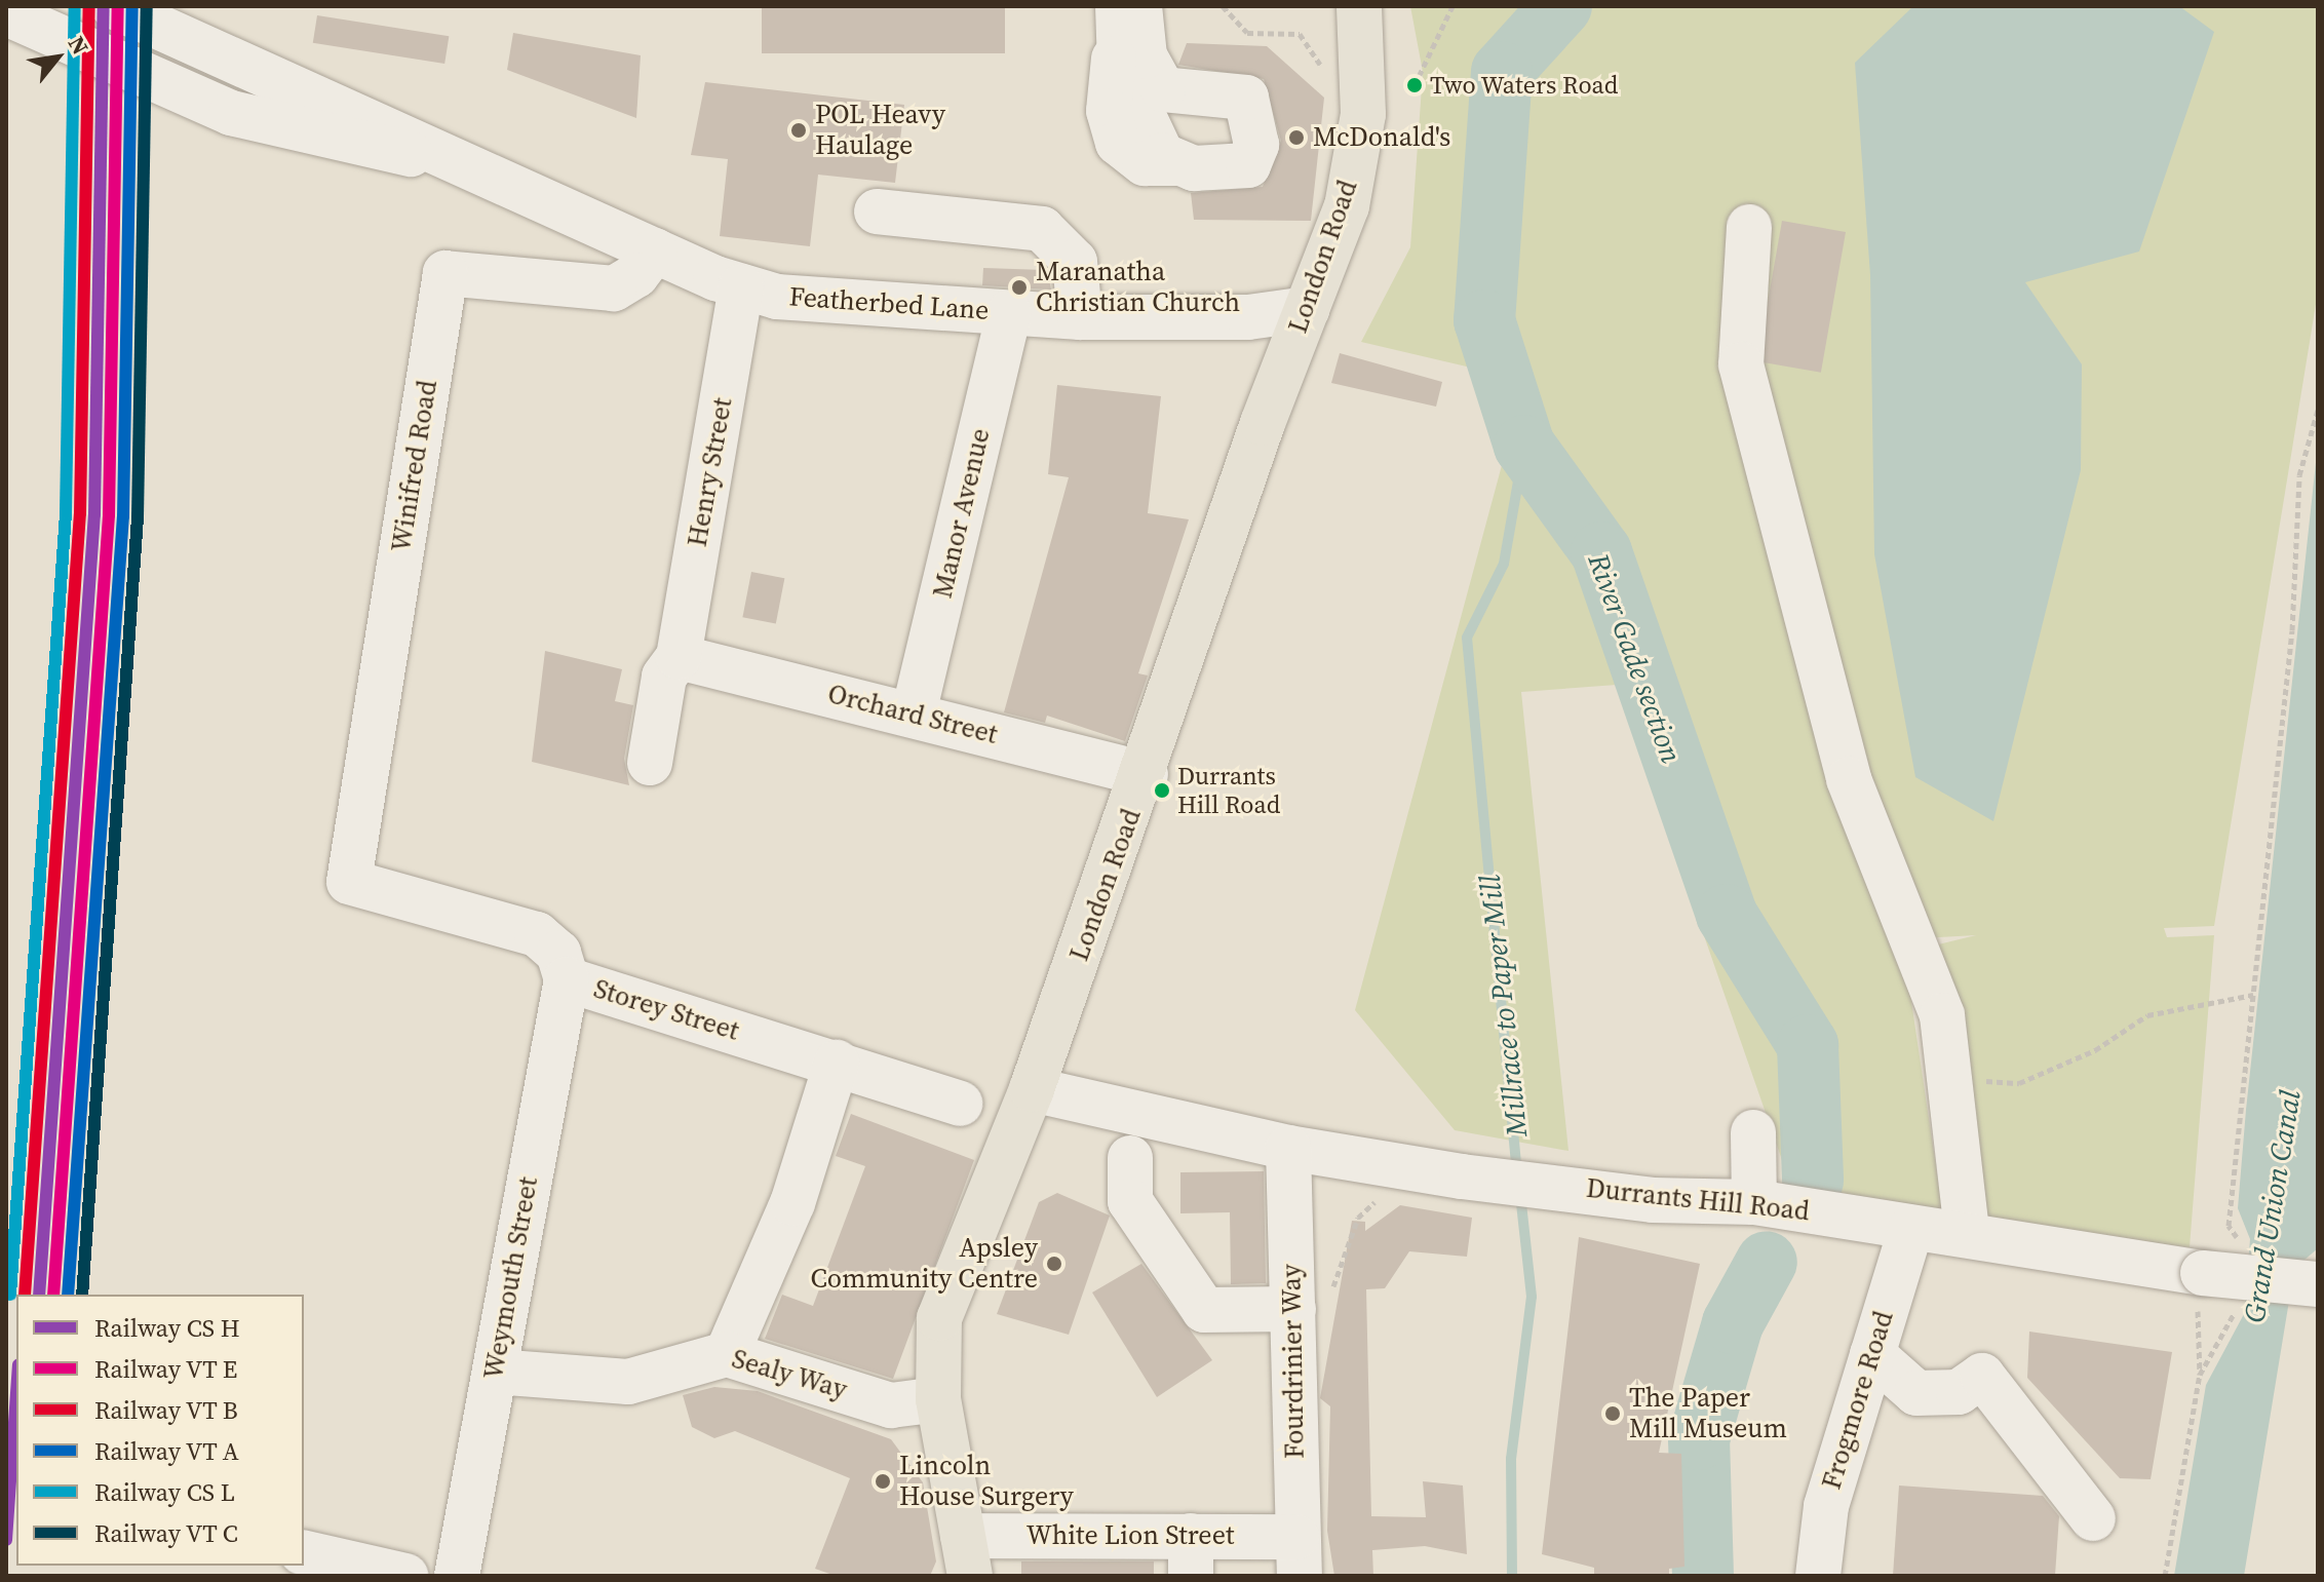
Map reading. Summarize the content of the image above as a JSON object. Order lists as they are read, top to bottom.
{
  "streets": {
    "main road": ["London Road"],
    "street": [
      "Featherbed Lane",
      "Winifred Road",
      "Henry Street",
      "Manor Avenue",
      "Orchard Street",
      "Storey Street",
      "Durrants Hill Road",
      "Weymouth Street",
      "Fourdrinier Way",
      "Sealy Way",
      "Frogmore Road",
      "White Lion Street"
    ]
  },
  "crossings": [
    ["London Road", "Featherbed Lane"],
    ["London Road", "Orchard Street"],
    ["London Road", "Durrants Hill Road"],
    ["London Road", "Sealy Way"],
    ["London Road", "White Lion Street"],
    ["Featherbed Lane", "Winifred Road"],
    ["Featherbed Lane", "Henry Street"],
    ["Featherbed Lane", "Manor Avenue"],
    ["Winifred Road", "Storey Street"],
    ["Henry Street", "Orchard Street"],
    ["Manor Avenue", "Orchard Street"],
    ["Storey Street", "Weymouth Street"],
    ["Durrants Hill Road", "Fourdrinier Way"],
    ["Durrants Hill Road", "Frogmore Road"],
    ["Weymouth Street", "Sealy Way"],
    ["Fourdrinier Way", "White Lion Street"]
  ],
  "water": ["River Gade section", "Millrace to Paper Mill", "Grand Union Canal"],
  "places": [
    "Two Waters Road",
    "POL Heavy Haulage",
    "McDonald's",
    "Maranatha Christian Church",
    "Durrants Hill Road",
    "Apsley Community Centre",
    "The Paper Mill Museum",
    "Lincoln House Surgery"
  ],
  "legend": [
    "Railway CS H",
    "Railway VT E",
    "Railway VT B",
    "Railway VT A",
    "Railway CS L",
    "Railway VT C"
  ],
  "north": "top right"
}
